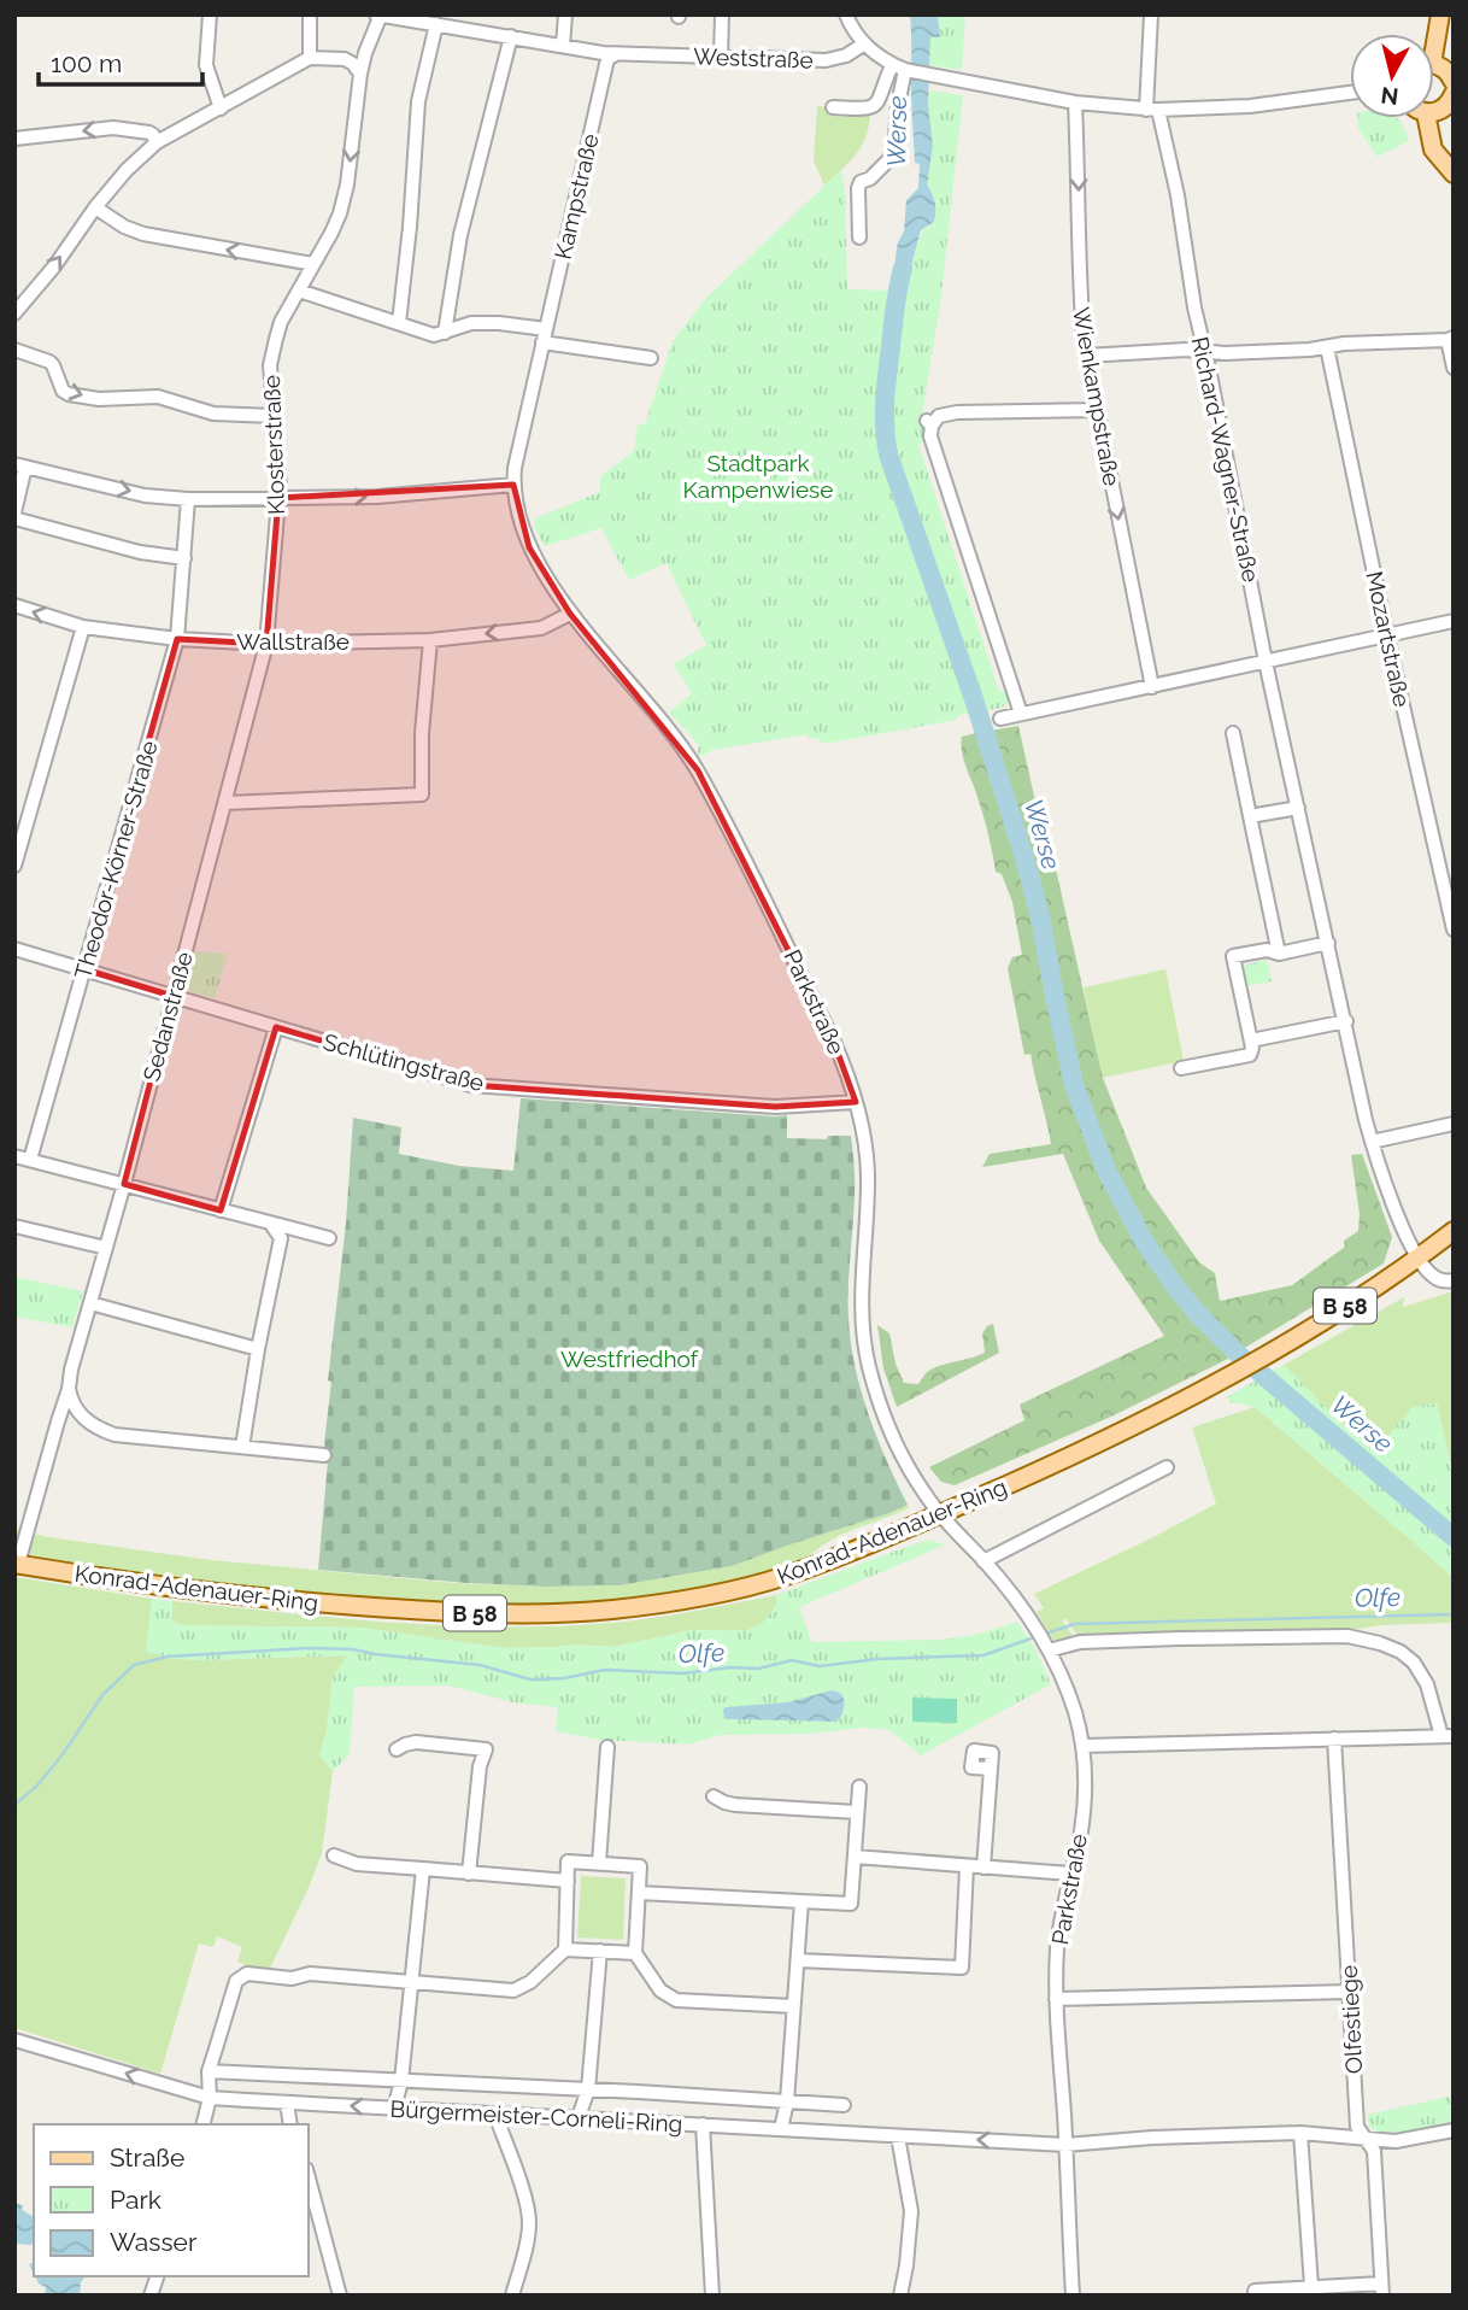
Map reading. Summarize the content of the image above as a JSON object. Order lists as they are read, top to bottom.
{
  "streets": {
    "main road": ["B 58", "Konrad-Adenauer-Ring"],
    "street": [
      "Weststraße",
      "Kampstraße",
      "Wienkampstraße",
      "Klosterstraße",
      "Richard-Wagner-Straße",
      "Mozartstraße",
      "Wallstraße",
      "Theodor-Körner-Straße",
      "Parkstraße",
      "Sedanstraße",
      "Schlütingstraße",
      "Olfestiege",
      "Bürgermeister-Corneli-Ring"
    ]
  },
  "crossings": [
    ["Weststraße", "Kampstraße"],
    ["Weststraße", "Klosterstraße"],
    ["Kampstraße", "Parkstraße"],
    ["Klosterstraße", "Wallstraße"],
    ["Klosterstraße", "Sedanstraße"],
    ["Richard-Wagner-Straße", "Konrad-Adenauer-Ring"],
    ["Wallstraße", "Theodor-Körner-Straße"],
    ["Wallstraße", "Parkstraße"],
    ["Wallstraße", "Sedanstraße"],
    ["Theodor-Körner-Straße", "Schlütingstraße"],
    ["Parkstraße", "Schlütingstraße"],
    ["Parkstraße", "Konrad-Adenauer-Ring"],
    ["Parkstraße", "Bürgermeister-Corneli-Ring"],
    ["Sedanstraße", "Schlütingstraße"],
    ["Sedanstraße", "Konrad-Adenauer-Ring"],
    ["Olfestiege", "Bürgermeister-Corneli-Ring"]
  ],
  "one_way": ["Wienkampstraße"],
  "water": ["Werse", "Olfe"],
  "parks": ["Stadtpark Kampenwiese", "Westfriedhof"],
  "legend": ["Straße", "Park", "Wasser"],
  "scale_bar": "100 m",
  "north": "bottom"
}
